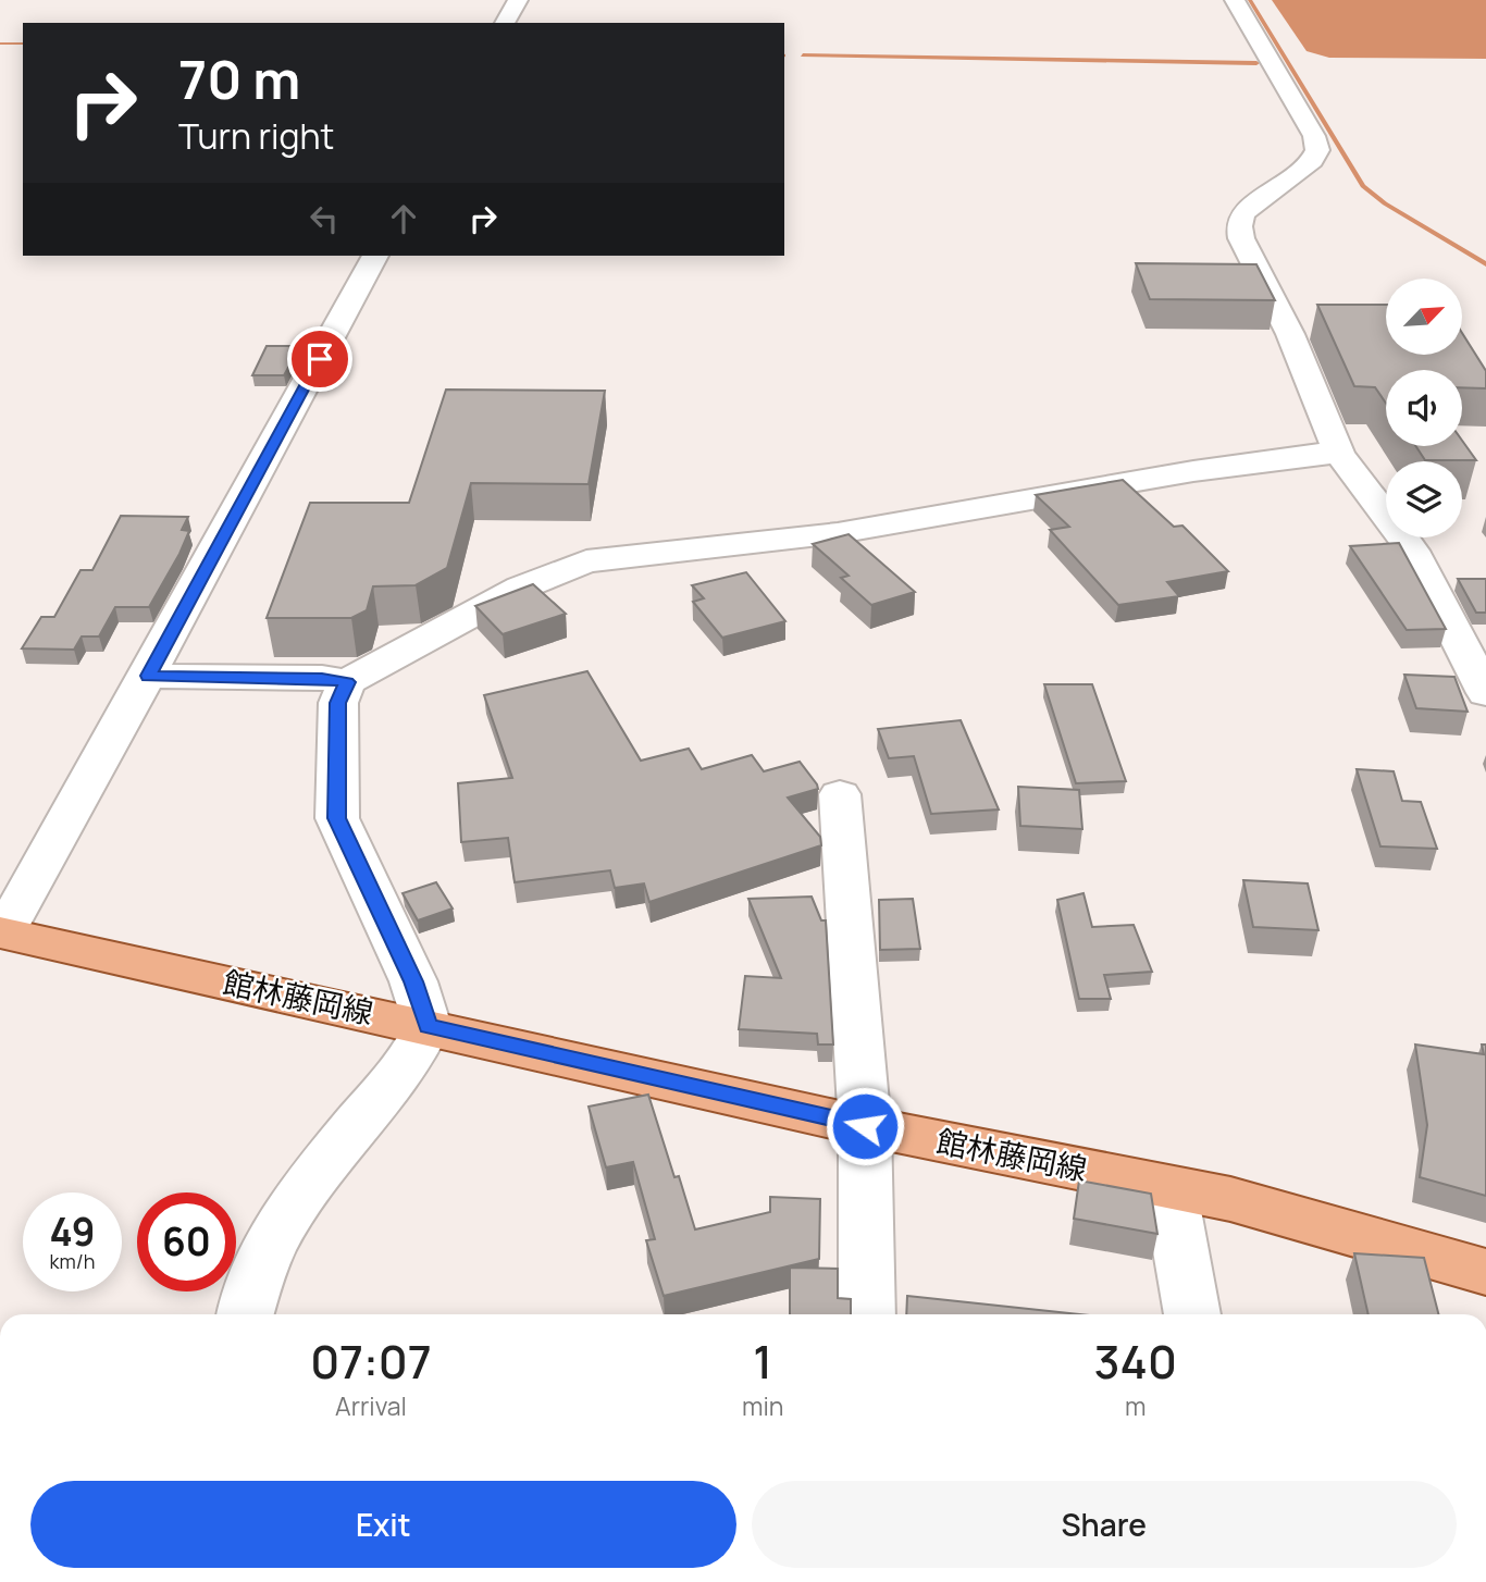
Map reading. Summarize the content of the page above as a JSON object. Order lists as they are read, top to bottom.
{
  "streets": {
    "main road": ["館林藤岡線"]
  },
  "north": "top right",
  "page": {
    "turn": ["70 m", "Turn right"],
    "speed": "49 km/h",
    "limit": "60",
    "eta": [
      "07:07",
      "Arrival",
      "1",
      "min",
      "340",
      "m"
    ],
    "buttons": ["Exit", "Share"]
  }
}
